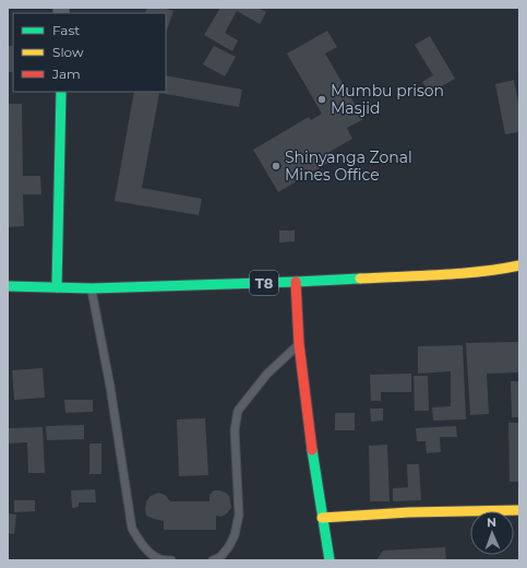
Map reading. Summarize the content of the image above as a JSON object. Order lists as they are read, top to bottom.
{
  "streets": {
    "main road": ["T8"]
  },
  "places": ["Mumbu prison Masjid", "Shinyanga Zonal Mines Office"],
  "legend": ["Fast", "Slow", "Jam"],
  "north": "top"
}
